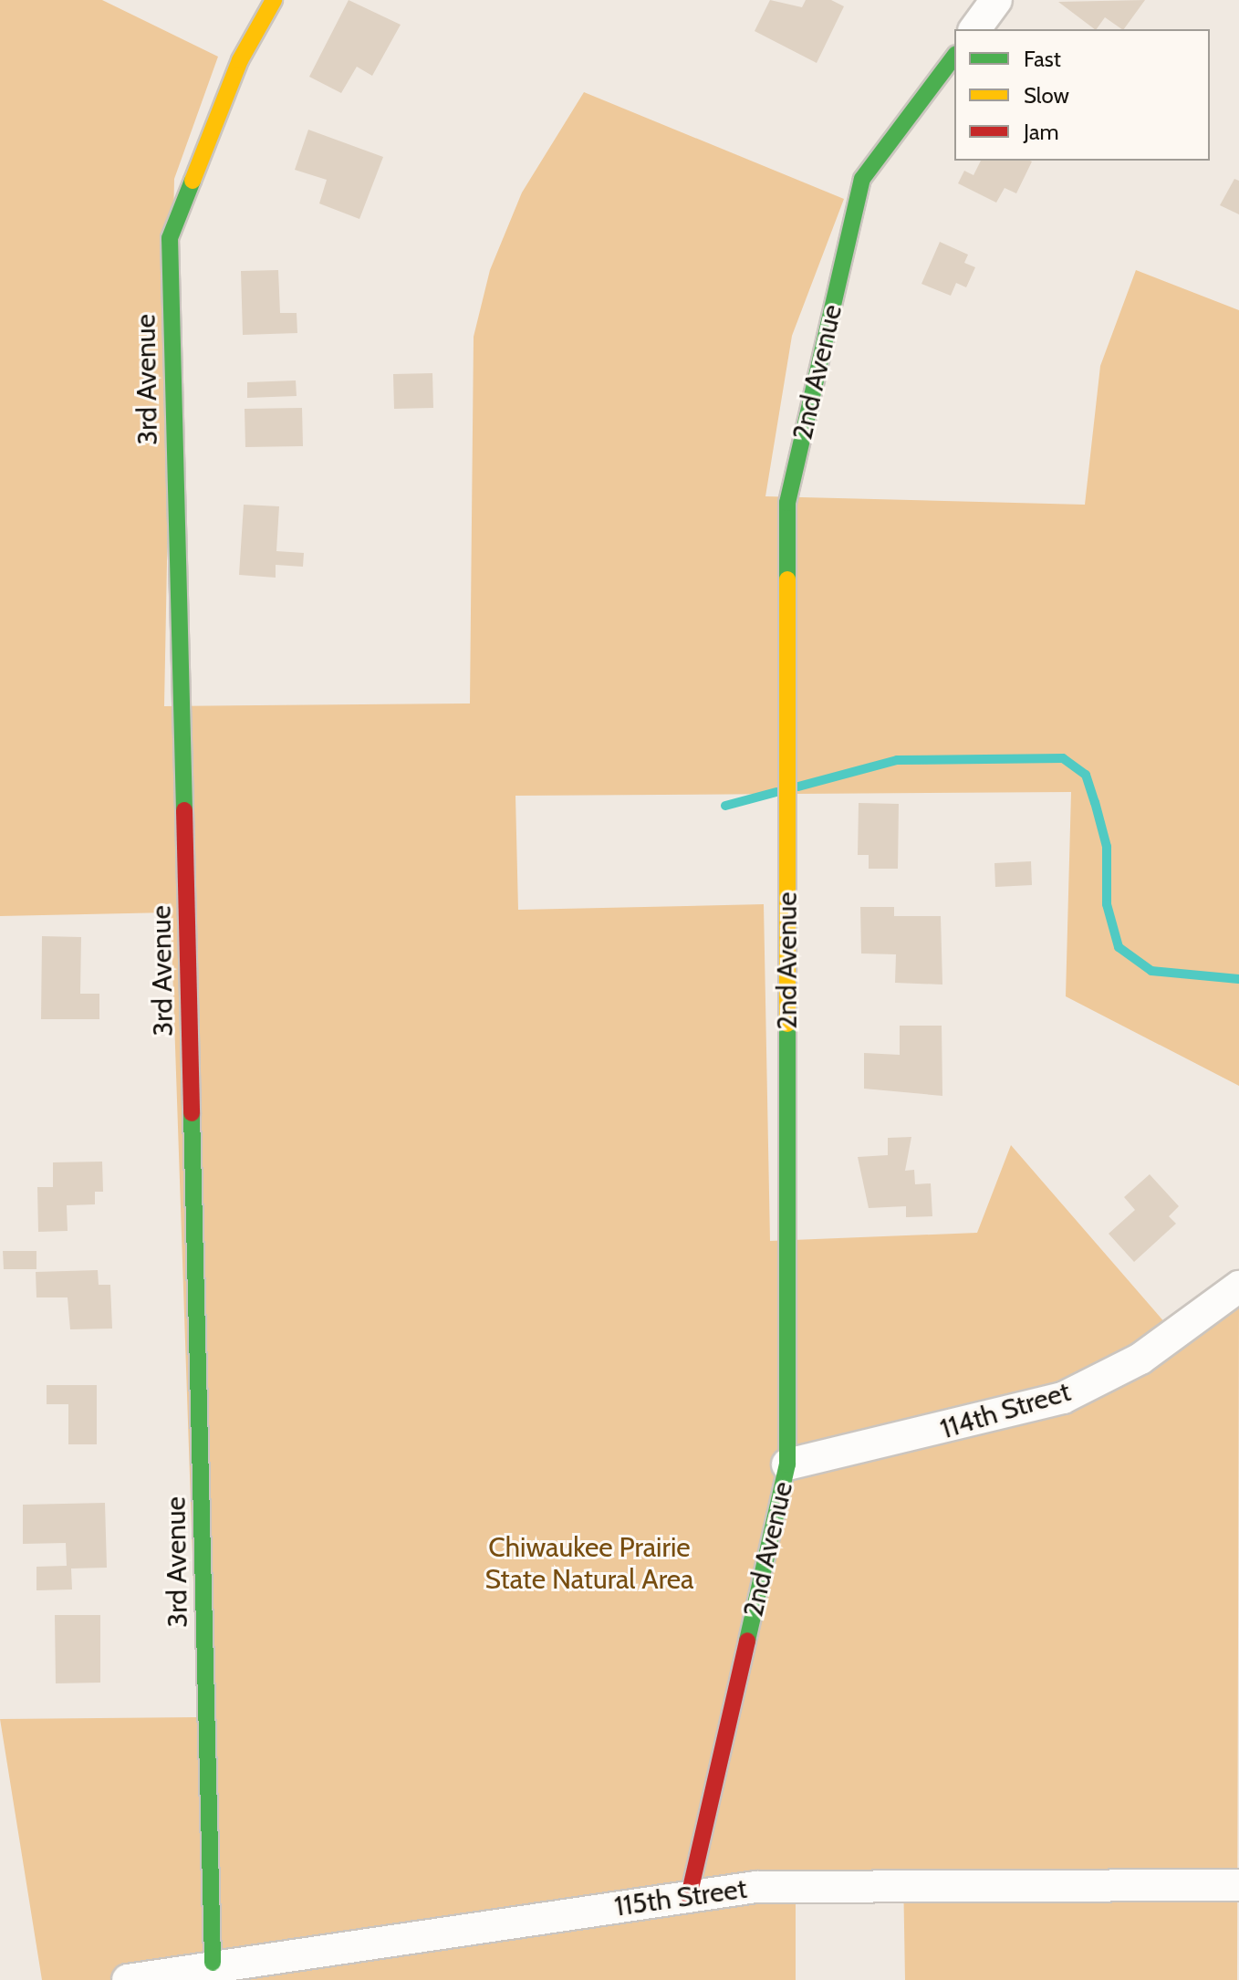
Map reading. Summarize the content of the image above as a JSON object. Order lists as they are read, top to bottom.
{
  "streets": {
    "street": [
      "2nd Avenue",
      "3rd Avenue",
      "114th Street",
      "115th Street"
    ]
  },
  "crossings": [
    ["2nd Avenue", "114th Street"],
    ["2nd Avenue", "115th Street"],
    ["3rd Avenue", "115th Street"]
  ],
  "parks": ["Chiwaukee Prairie State Natural Area"],
  "legend": ["Fast", "Slow", "Jam"]
}
